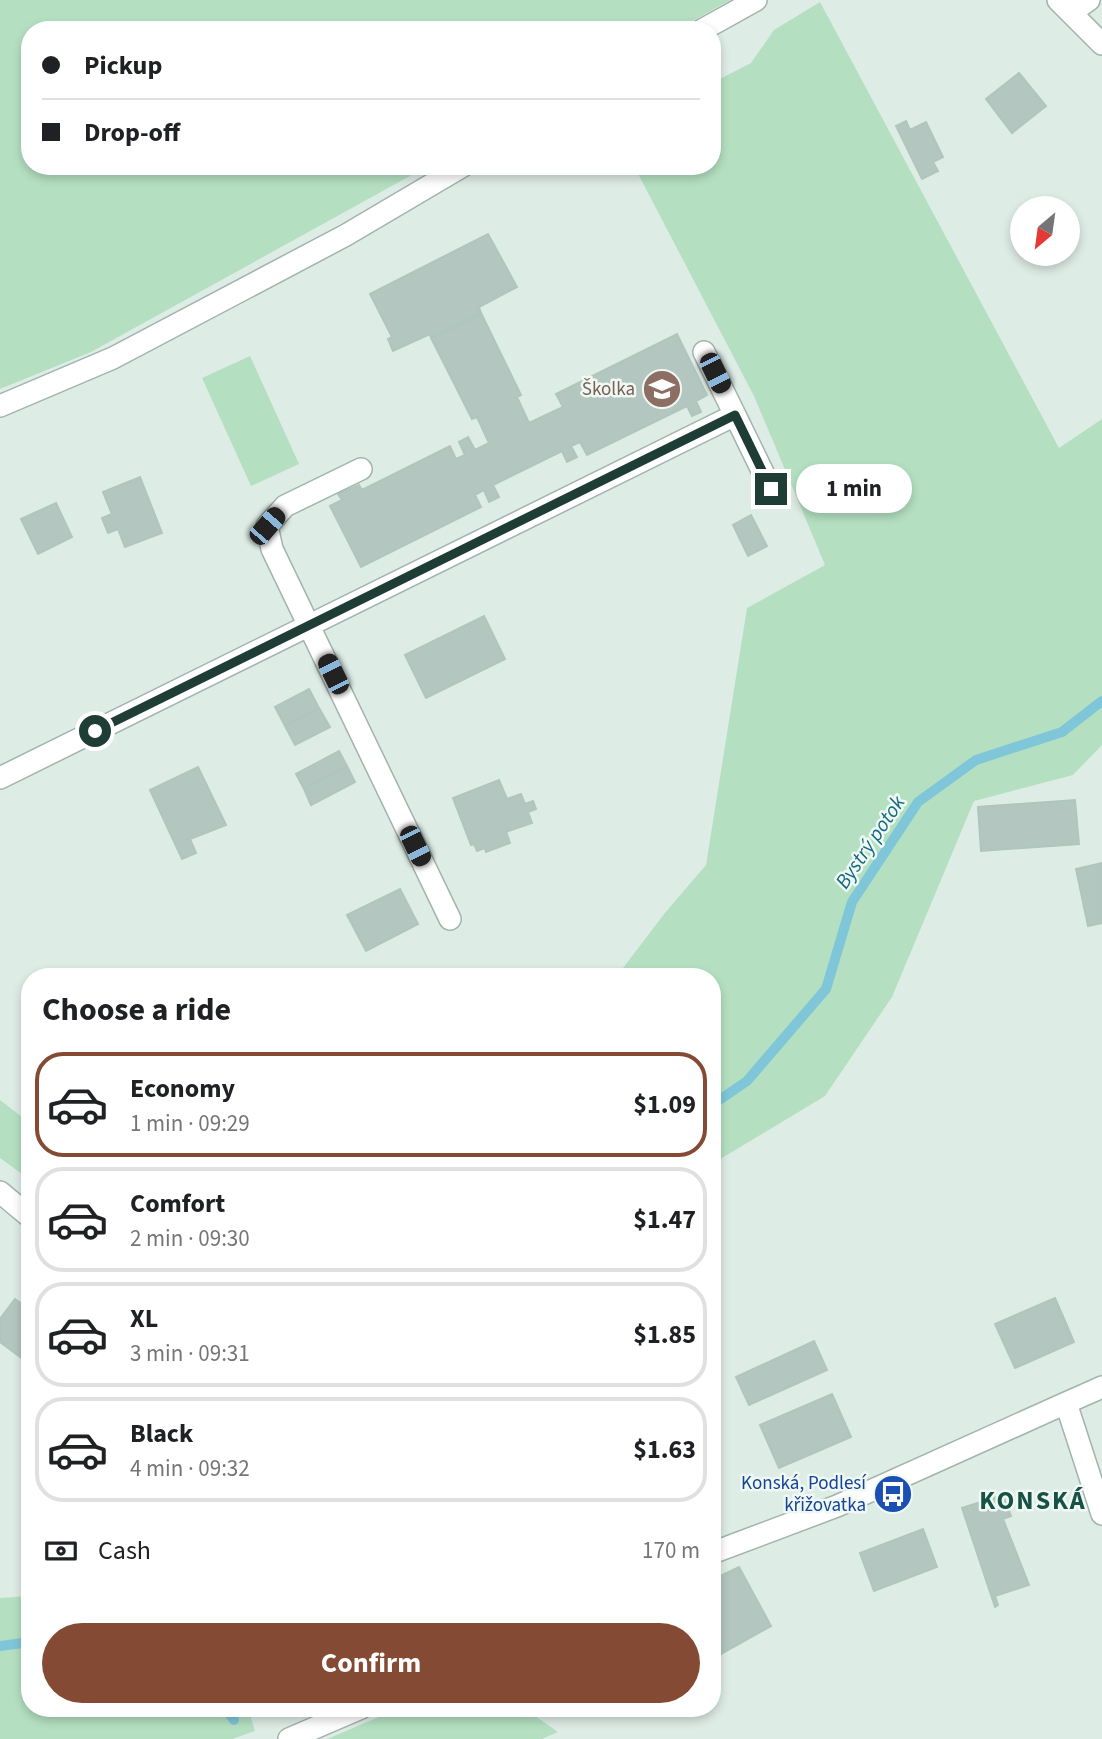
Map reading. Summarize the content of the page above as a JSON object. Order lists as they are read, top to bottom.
{
  "districts": ["KONSKÁ"],
  "water": ["Bystrý potok"],
  "places": {
    "school or university": ["Školka"],
    "bus stop": ["Konská, Podlesí křižovatka"]
  },
  "north": "bottom left",
  "page": {
    "banner": ["Pickup", "Drop-off"],
    "bubble": "1 min",
    "heading": "Choose a ride",
    "list": [
      {
        "name": "Economy",
        "note": "1 min · 09:29",
        "value": "$1.09"
      },
      {
        "name": "Comfort",
        "note": "2 min · 09:30",
        "value": "$1.47"
      },
      {
        "name": "XL",
        "note": "3 min · 09:31",
        "value": "$1.85"
      },
      {
        "name": "Black",
        "note": "4 min · 09:32",
        "value": "$1.63"
      }
    ],
    "pay": ["Cash", "170 m"],
    "buttons": "Confirm"
  }
}
